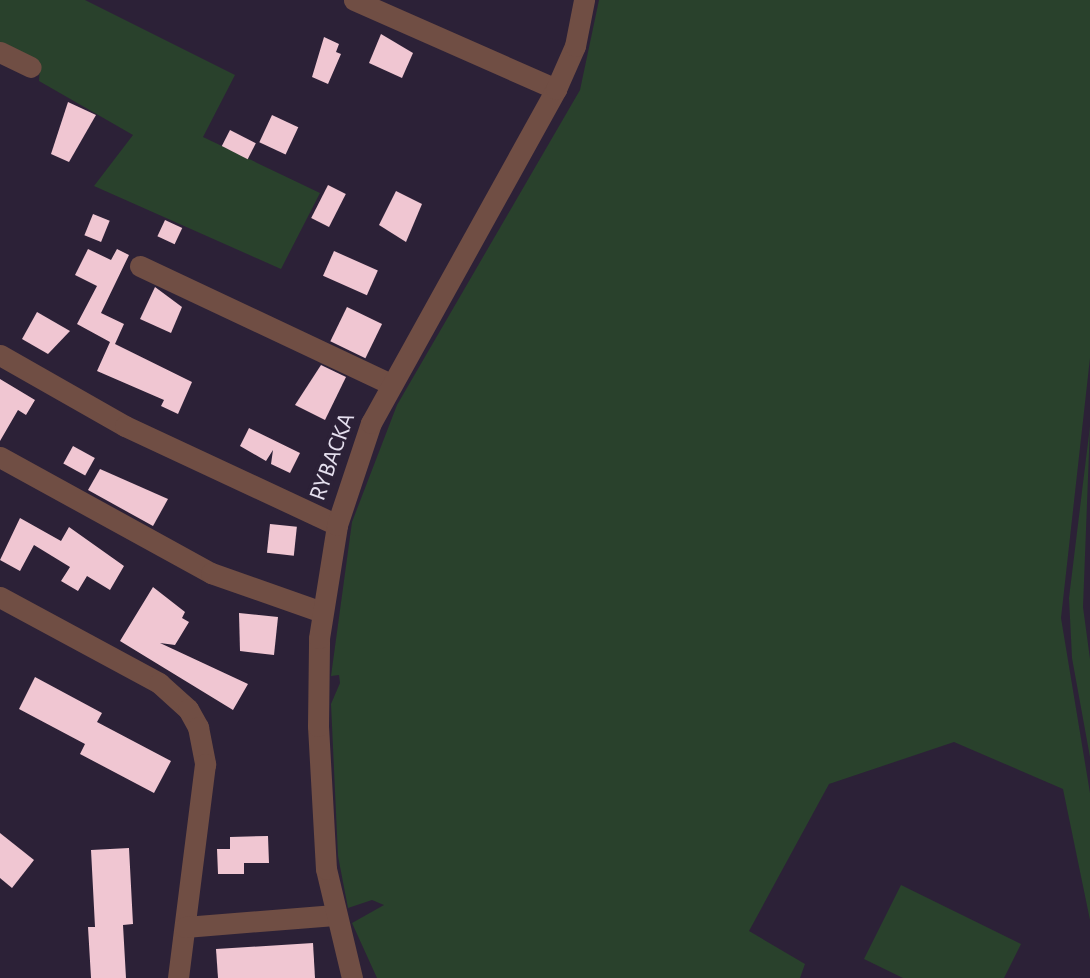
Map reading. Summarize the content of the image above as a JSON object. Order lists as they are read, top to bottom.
{
  "streets": {
    "street": ["RYBACKA"]
  }
}
